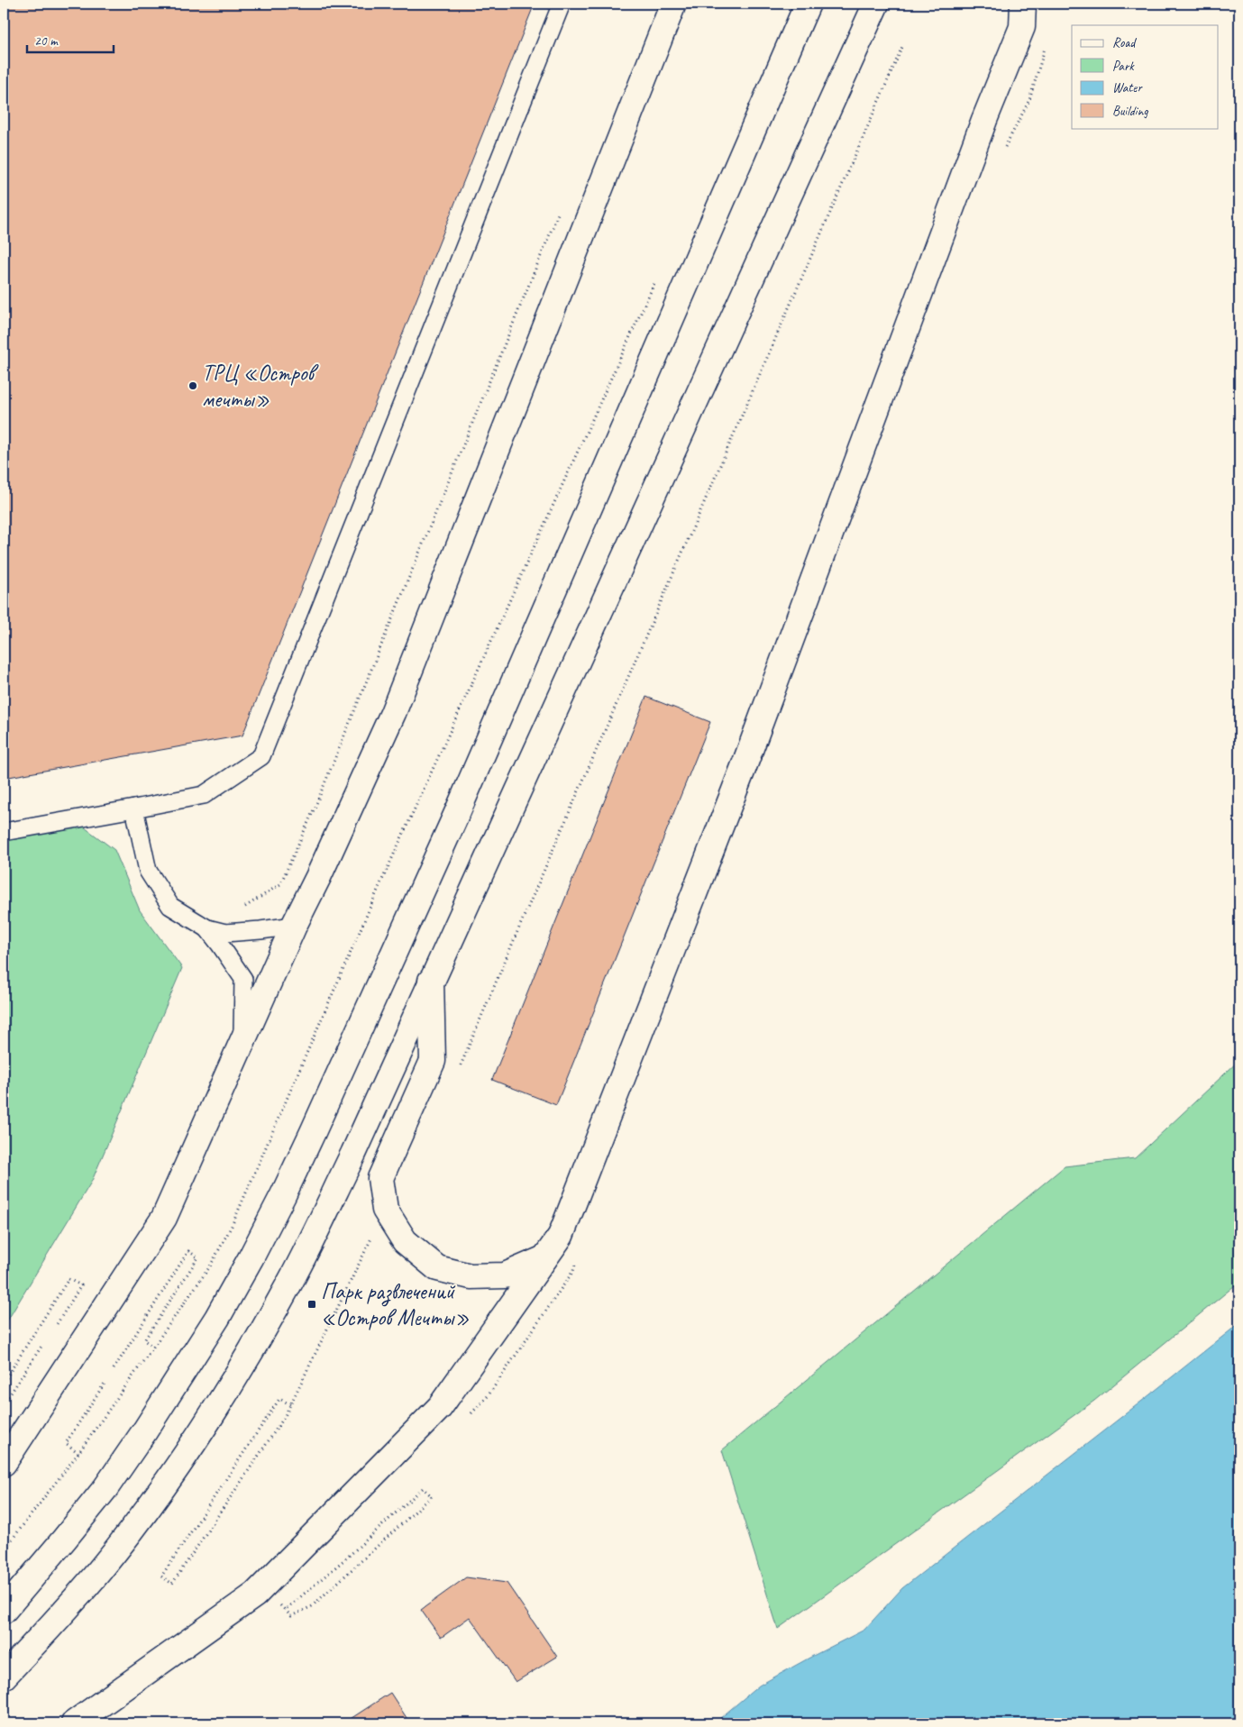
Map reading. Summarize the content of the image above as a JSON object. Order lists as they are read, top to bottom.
{
  "places": {
    "other": ["ТРЦ «Остров мечты»"],
    "transit": ["Парк развлечений «Остров Мечты»"]
  },
  "legend": [
    "Road",
    "Park",
    "Water",
    "Building"
  ],
  "scale_bar": "20 m"
}
